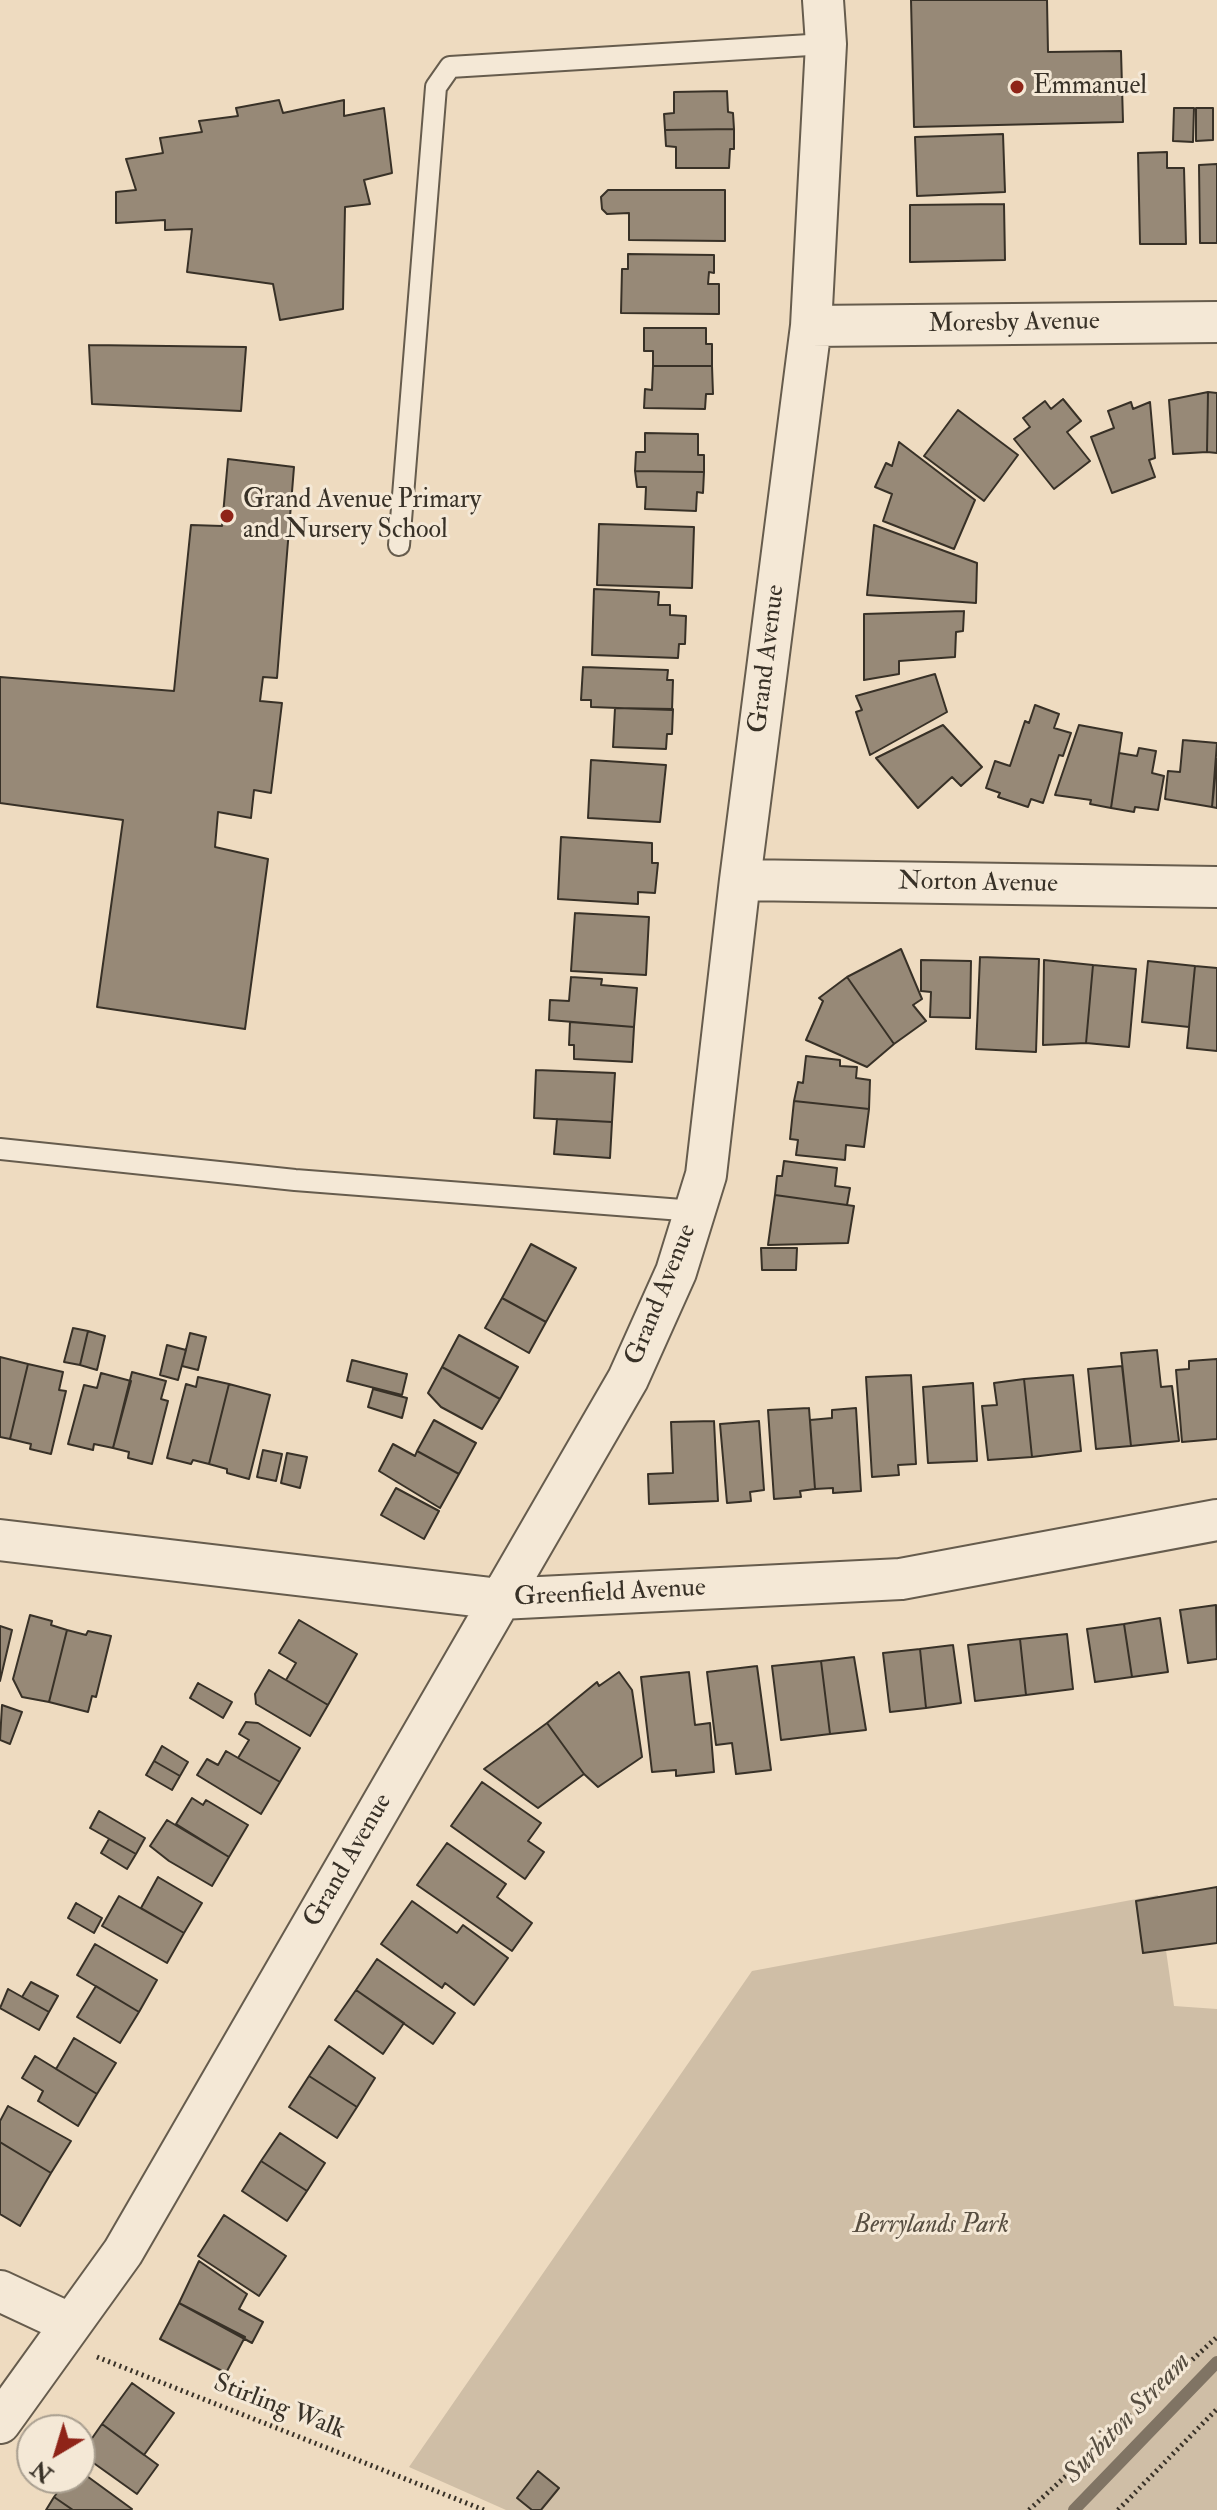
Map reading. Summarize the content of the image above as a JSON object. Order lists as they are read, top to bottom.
{
  "streets": {
    "street": [
      "Moresby Avenue",
      "Grand Avenue",
      "Norton Avenue",
      "Greenfield Avenue"
    ],
    "path": ["Stirling Walk"]
  },
  "crossings": [
    ["Moresby Avenue", "Grand Avenue"],
    ["Grand Avenue", "Norton Avenue"],
    ["Grand Avenue", "Greenfield Avenue"],
    ["Grand Avenue", "Stirling Walk"]
  ],
  "water": ["Surbiton Stream"],
  "parks": ["Berrylands Park"],
  "places": ["Emmanuel", "Grand Avenue Primary and Nursery School"],
  "north": "bottom left"
}
